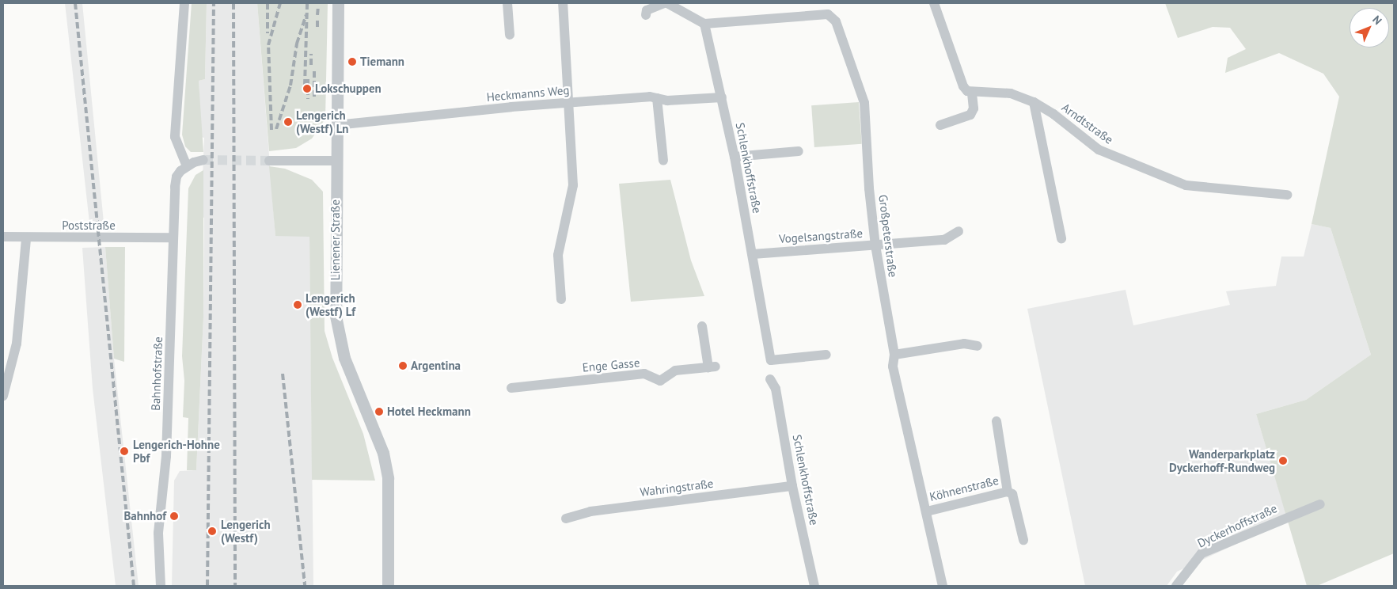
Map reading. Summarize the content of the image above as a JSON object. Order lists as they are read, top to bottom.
{
  "streets": {
    "street": [
      "Heckmanns Weg",
      "Arndtstraße",
      "Schlenkhoffstraße",
      "Poststraße",
      "Vogelsangstraße",
      "Großpeterstraße",
      "Lienener Straße",
      "Enge Gasse",
      "Bahnhofstraße",
      "Wahringstraße",
      "Köhnenstraße",
      "Dyckerhoffstraße"
    ]
  },
  "crossings": [
    ["Heckmanns Weg", "Schlenkhoffstraße"],
    ["Heckmanns Weg", "Lienener Straße"],
    ["Schlenkhoffstraße", "Vogelsangstraße"],
    ["Schlenkhoffstraße", "Großpeterstraße"],
    ["Schlenkhoffstraße", "Wahringstraße"],
    ["Poststraße", "Bahnhofstraße"],
    ["Vogelsangstraße", "Großpeterstraße"],
    ["Großpeterstraße", "Köhnenstraße"]
  ],
  "places": [
    "Tiemann",
    "Lokschuppen",
    "Lengerich (Westf) Ln",
    "Lengerich (Westf) Lf",
    "Argentina",
    "Hotel Heckmann",
    "Lengerich-Hohne Pbf",
    "Wanderparkplatz Dyckerhoff-Rundweg",
    "Bahnhof",
    "Lengerich (Westf)"
  ],
  "north": "top right"
}
